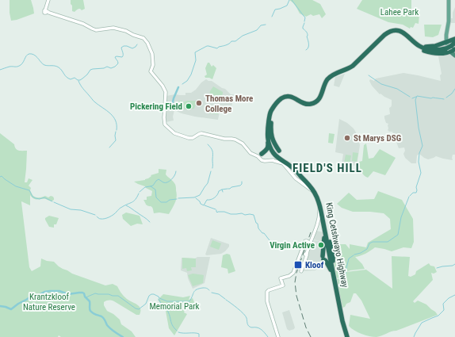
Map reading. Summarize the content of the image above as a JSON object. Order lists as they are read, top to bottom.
{
  "streets": {
    "highway": ["King Cetshwayo Highway"]
  },
  "districts": ["FIELD'S HILL"],
  "parks": ["Lahee Park", "Krantzkloof Nature Reserve", "Memorial Park"],
  "places": {
    "other": [
      "Thomas More College",
      "Pickering Field",
      "St Marys DSG",
      "Virgin Active"
    ],
    "transit": ["Kloof"]
  }
}
